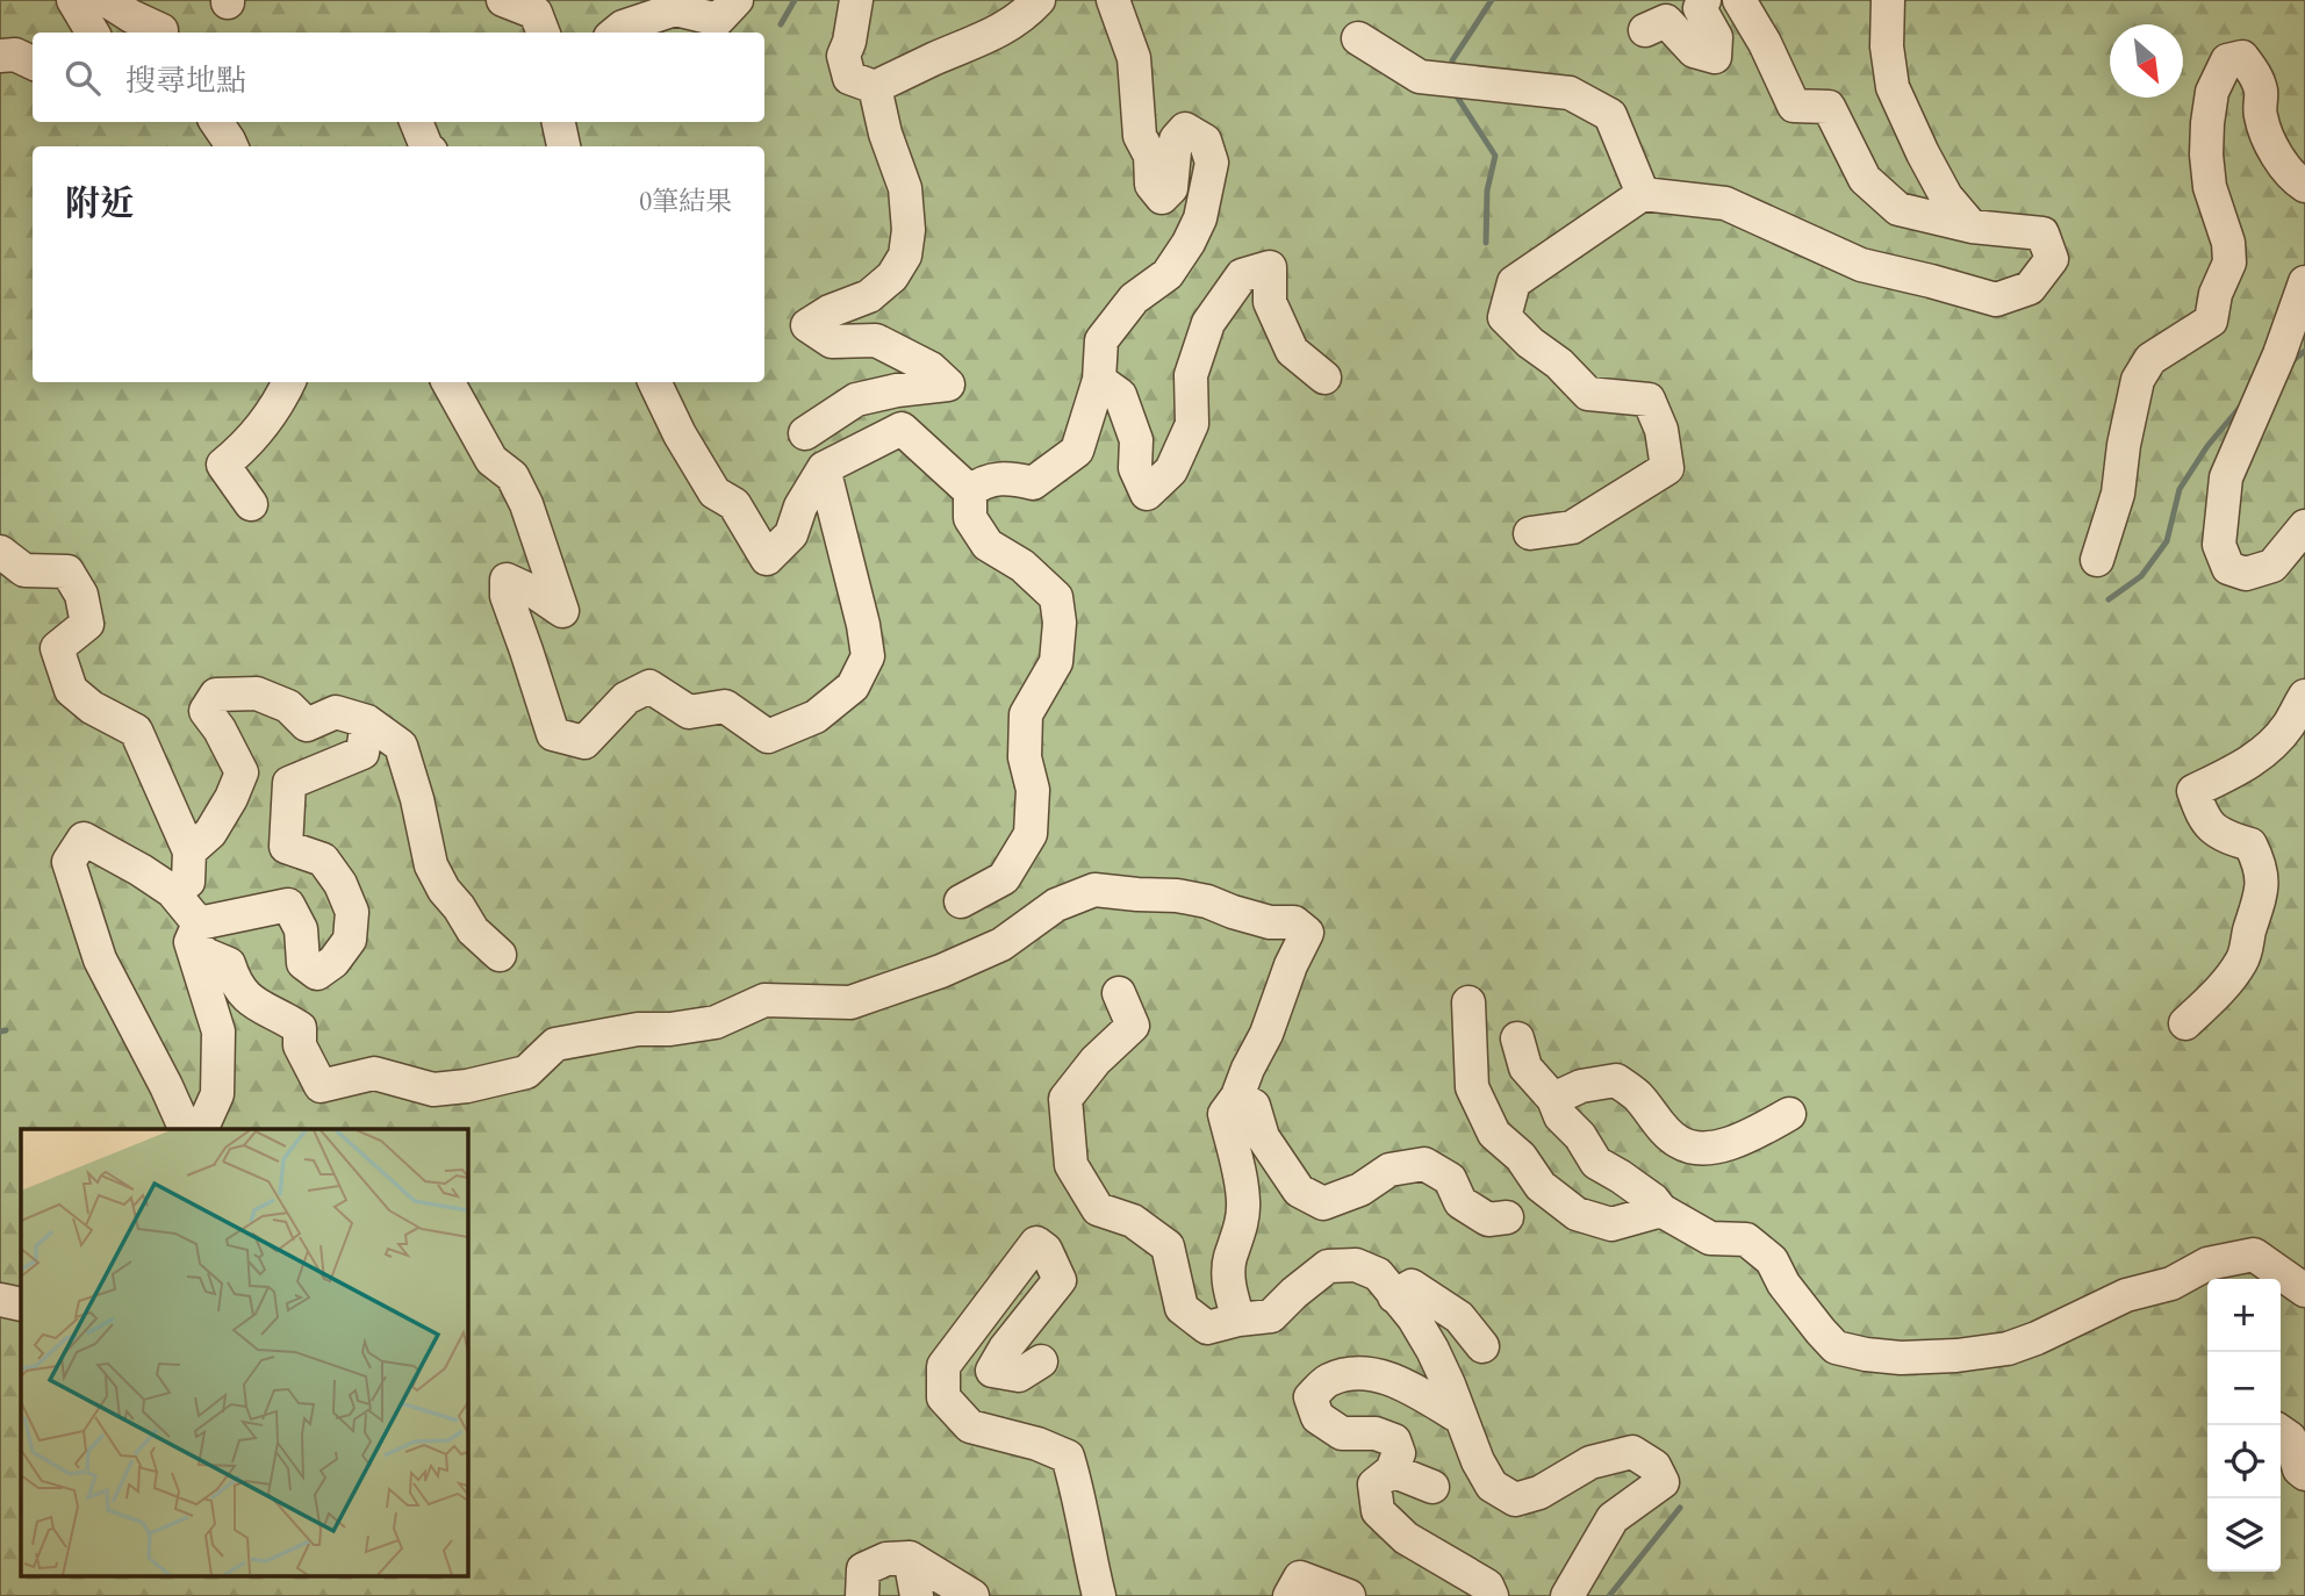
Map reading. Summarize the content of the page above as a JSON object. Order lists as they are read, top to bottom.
{
  "north": "bottom right",
  "page": {
    "search": "搜尋地點",
    "heading": ["附近", "0筆結果"],
    "map_buttons": ["+", "−"]
  }
}
